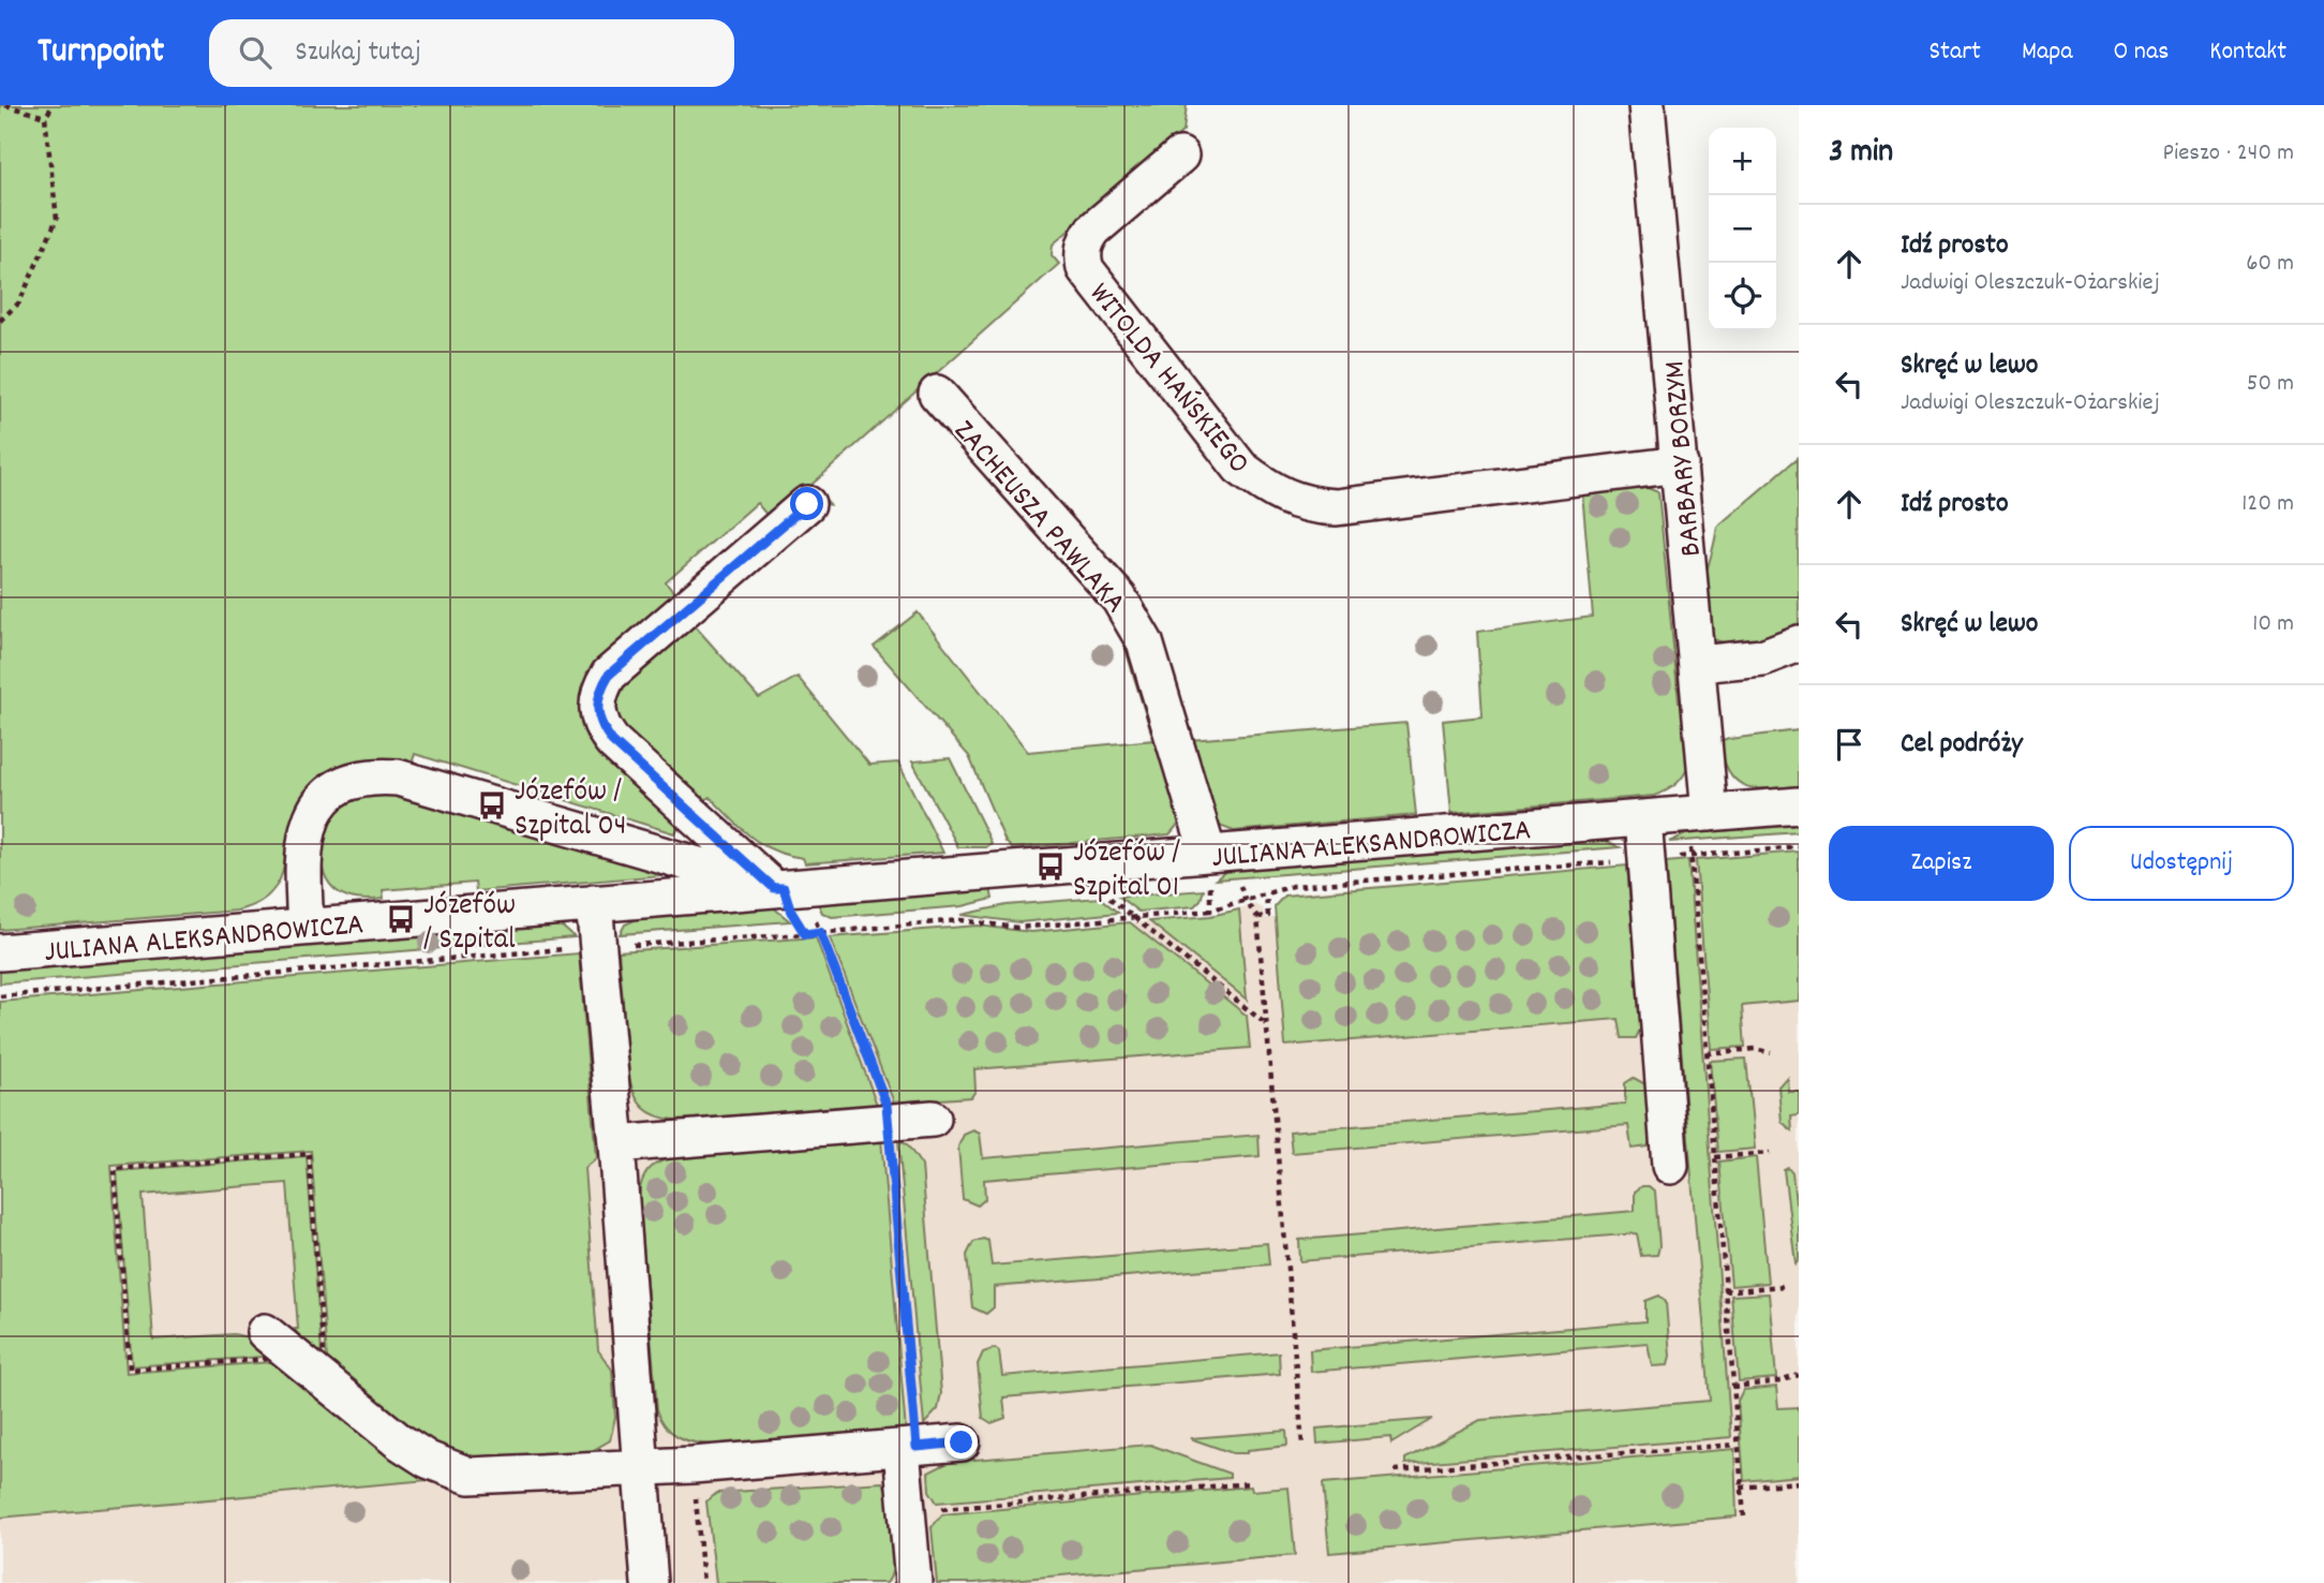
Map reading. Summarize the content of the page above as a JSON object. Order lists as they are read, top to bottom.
{
  "streets": {
    "street": [
      "WITOLDA HAŃSKIEGO",
      "BARBARY BORZYM",
      "ZACHEUSZA PAWLAKA",
      "JULIANA ALEKSANDROWICZA"
    ]
  },
  "crossings": [
    ["WITOLDA HAŃSKIEGO", "BARBARY BORZYM"],
    ["BARBARY BORZYM", "JULIANA ALEKSANDROWICZA"],
    ["ZACHEUSZA PAWLAKA", "JULIANA ALEKSANDROWICZA"]
  ],
  "places": {
    "bus stop": ["Józefów / Szpital 04", "Józefów / Szpital 01", "Józefów / Szpital"]
  },
  "page": {
    "header": "Turnpoint",
    "search": "Szukaj tutaj",
    "nav": [
      "Start",
      "Mapa",
      "O nas",
      "Kontakt"
    ],
    "heading": ["3 min", "Pieszo · 240 m"],
    "map_buttons": ["+", "−"],
    "list": [
      ["Idź prosto", "Jadwigi Oleszczuk-Ożarskiej", "60 m"],
      ["Skręć w lewo", "Jadwigi Oleszczuk-Ożarskiej", "50 m"],
      ["Idź prosto", "120 m"],
      ["Skręć w lewo", "10 m"],
      "Cel podróży"
    ],
    "buttons": ["Zapisz", "Udostępnij"]
  }
}
